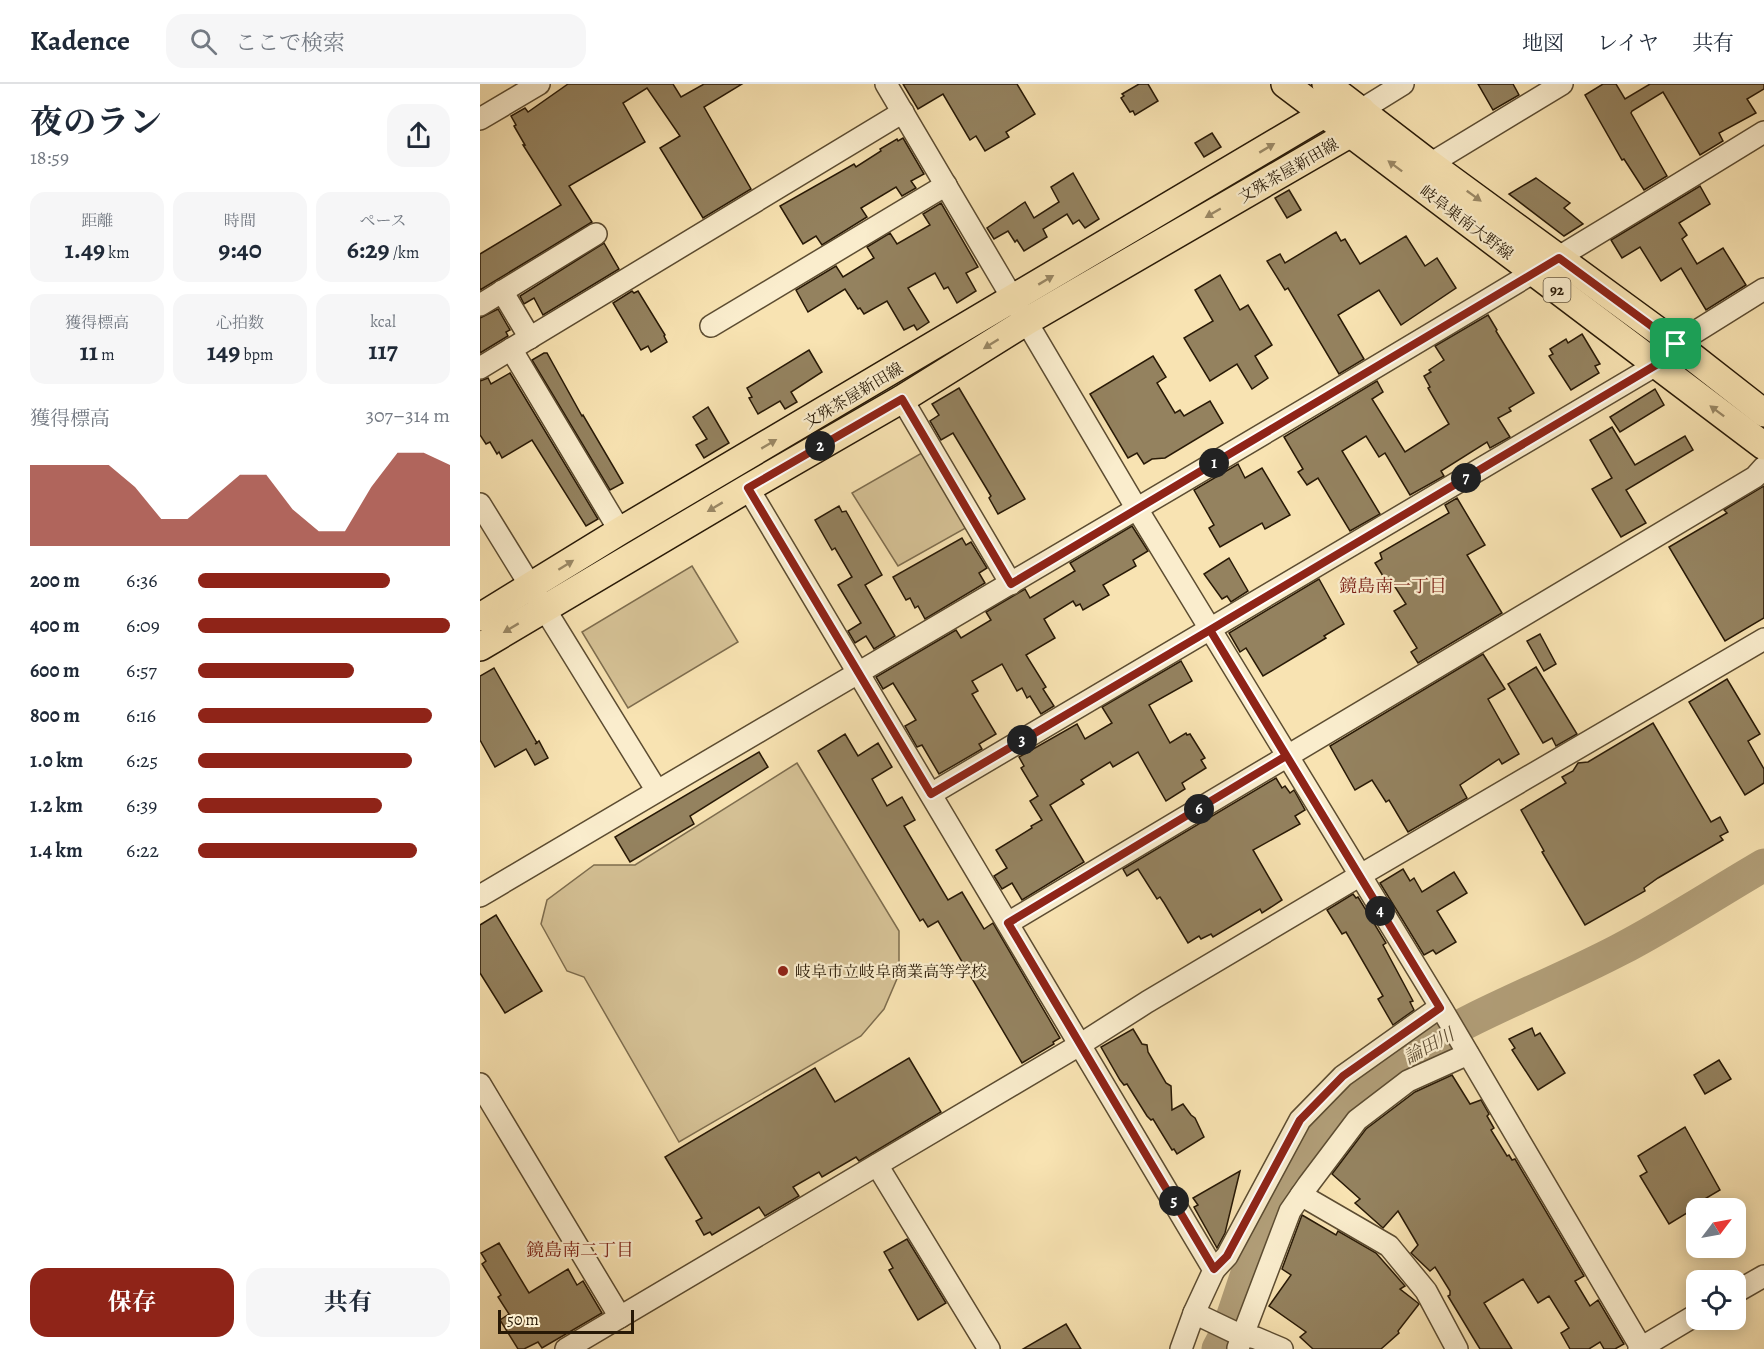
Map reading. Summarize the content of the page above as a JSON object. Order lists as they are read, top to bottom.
{
  "streets": {
    "main road": ["文殊茶屋新田線", "岐阜巣南大野線", "92"]
  },
  "crossings": [
    ["文殊茶屋新田線", "岐阜巣南大野線"]
  ],
  "districts": ["鏡島南一丁目", "鏡島南二丁目"],
  "water": ["論田川"],
  "places": ["岐阜市立岐阜商業高等学校"],
  "scale_bar": "50 m",
  "north": "top right",
  "page": {
    "header": "Kadence",
    "search": "ここで検索",
    "nav": ["地図", "レイヤ", "共有"],
    "heading": ["夜のラン", "18:59"],
    "stats": [
      ["距離", "1.49 km"],
      ["時間", "9:40"],
      ["ペース", "6:29 /km"],
      ["獲得標高", "11 m"],
      ["心拍数", "149 bpm"],
      ["kcal", "117"]
    ],
    "chart": ["獲得標高", "307–314 m"],
    "pins": [
      "2",
      "1",
      "7",
      "3",
      "6",
      "4",
      "5"
    ],
    "list": [
      {
        "name": "200 m",
        "note": "6:36"
      },
      {
        "name": "400 m",
        "note": "6:09"
      },
      {
        "name": "600 m",
        "note": "6:57"
      },
      {
        "name": "800 m",
        "note": "6:16"
      },
      {
        "name": "1.0 km",
        "note": "6:25"
      },
      {
        "name": "1.2 km",
        "note": "6:39"
      },
      {
        "name": "1.4 km",
        "note": "6:22"
      }
    ],
    "buttons": ["保存", "共有"],
    "scale": "50 m"
  }
}
